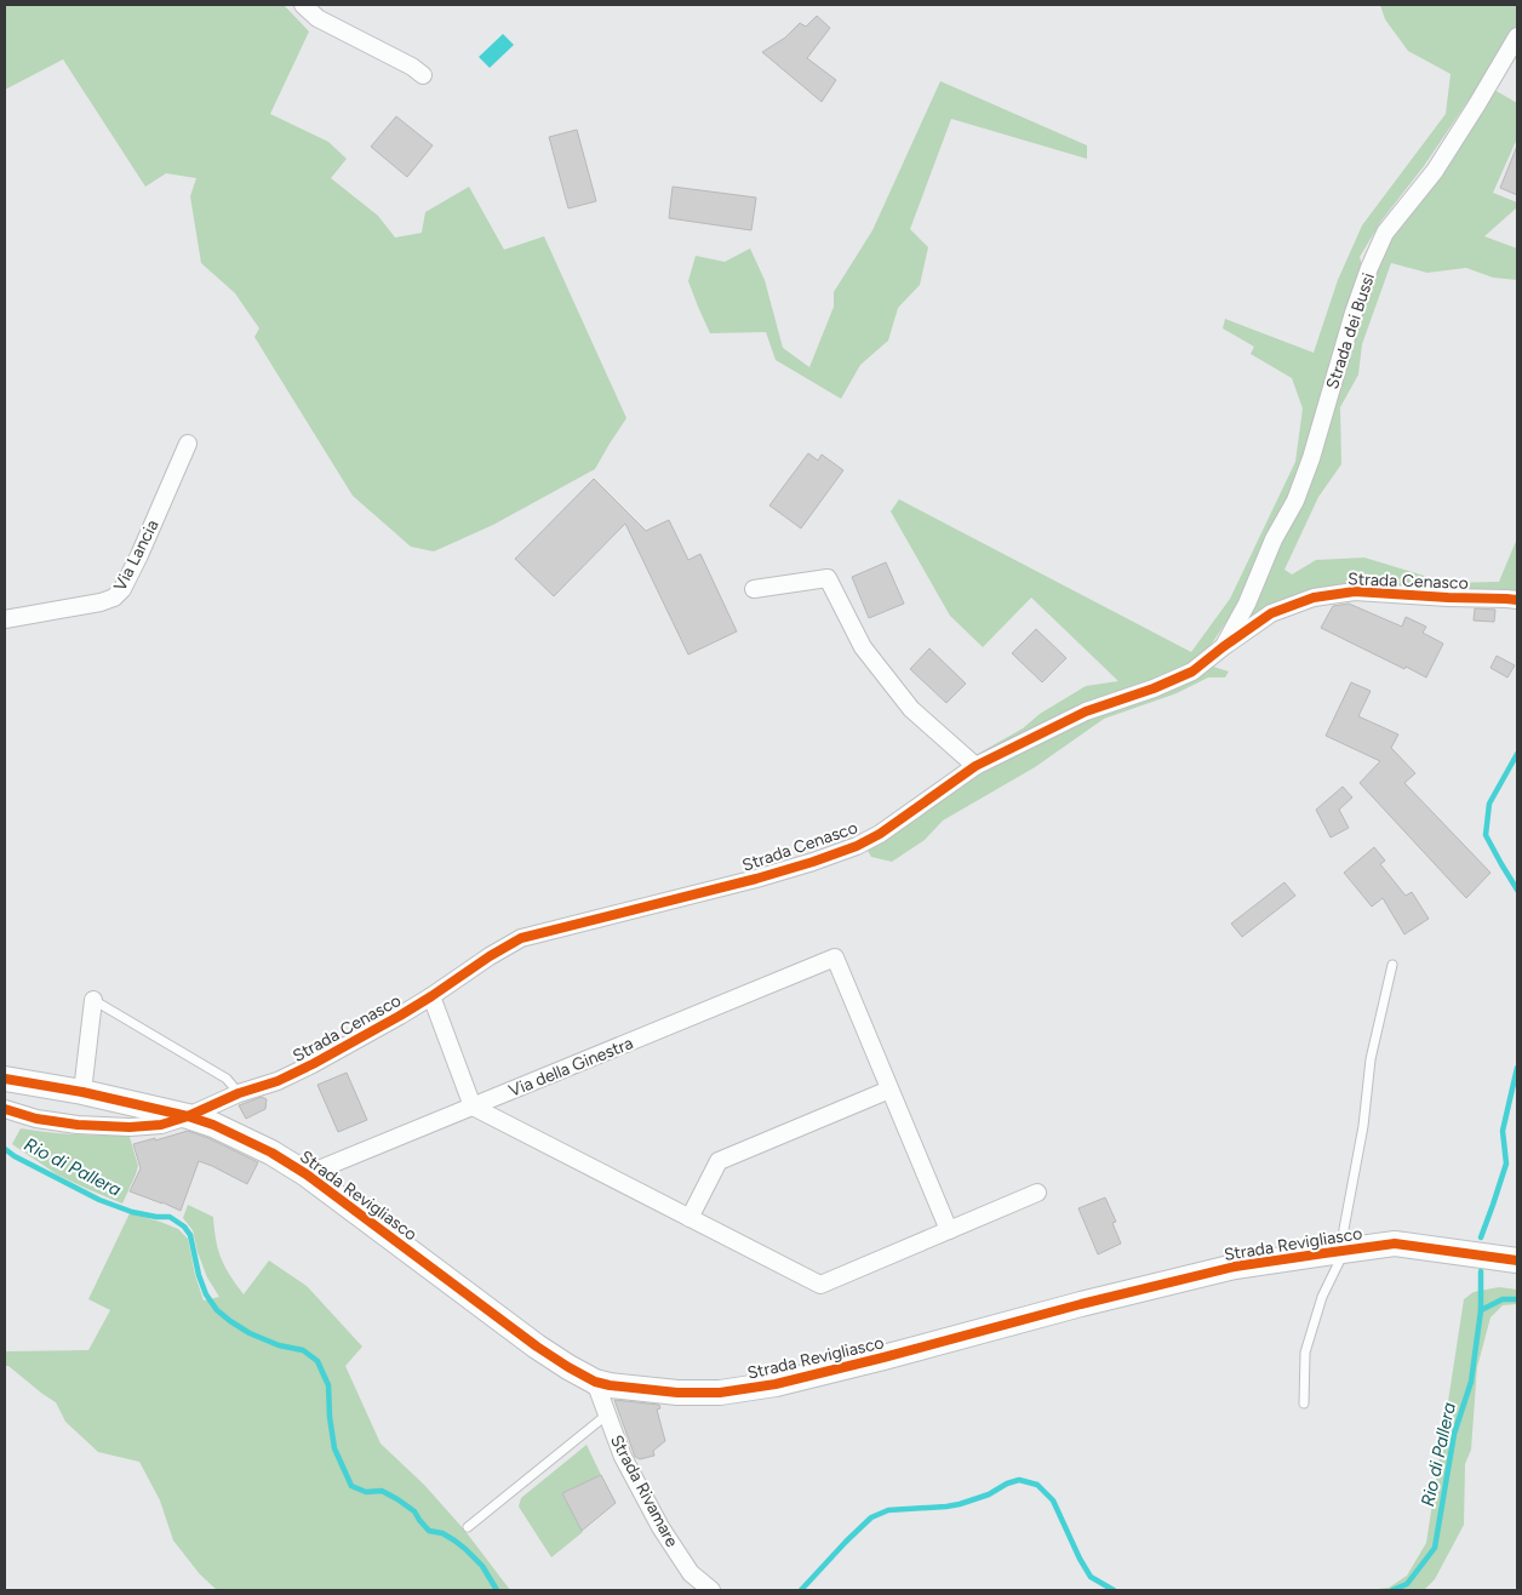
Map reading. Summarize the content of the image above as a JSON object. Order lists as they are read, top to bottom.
{
  "streets": {
    "street": [
      "Strada dei Bussi",
      "Via Lancia",
      "Strada Cenasco",
      "Via della Ginestra",
      "Strada Revigliasco",
      "Strada Rivamare"
    ]
  },
  "crossings": [
    ["Strada dei Bussi", "Strada Cenasco"],
    ["Strada Cenasco", "Strada Revigliasco"],
    ["Via della Ginestra", "Strada Revigliasco"],
    ["Strada Revigliasco", "Strada Rivamare"]
  ],
  "water": ["Rio di Pallera"]
}
